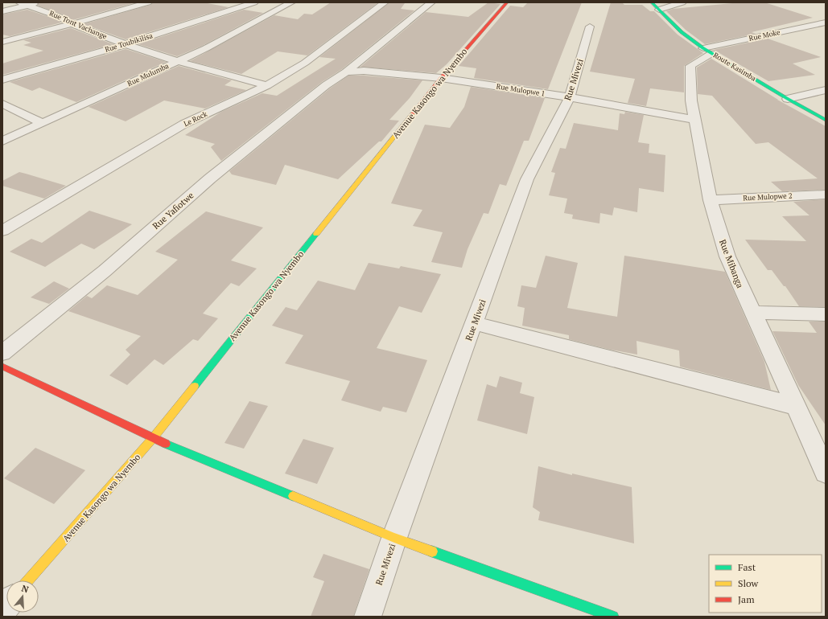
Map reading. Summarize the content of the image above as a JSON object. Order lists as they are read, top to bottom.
{
  "streets": {
    "street": [
      "Rue Tont Vachange",
      "Rue Moke",
      "Rue Toubikilisa",
      "Route Kasimba",
      "Rue Mulumba",
      "Rue Mivezi",
      "Rue Mulopwe 1",
      "Avenue Kasongo wa Nyembo",
      "Le Rock",
      "Rue Mulopwe 2",
      "Rue Yafiotwe",
      "Rue Mibanga"
    ]
  },
  "crossings": [
    ["Rue Tont Vachange", "Rue Toubikilisa"],
    ["Rue Tont Vachange", "Rue Mulumba"],
    ["Rue Tont Vachange", "Le Rock"],
    ["Rue Moke", "Route Kasimba"],
    ["Rue Moke", "Rue Mibanga"],
    ["Route Kasimba", "Rue Mibanga"],
    ["Rue Mivezi", "Rue Mulopwe 1"],
    ["Rue Mulopwe 1", "Avenue Kasongo wa Nyembo"],
    ["Rue Mulopwe 1", "Rue Yafiotwe"],
    ["Rue Mulopwe 1", "Rue Mibanga"],
    ["Rue Mulopwe 2", "Rue Mibanga"]
  ],
  "legend": ["Fast", "Slow", "Jam"],
  "north": "top"
}
